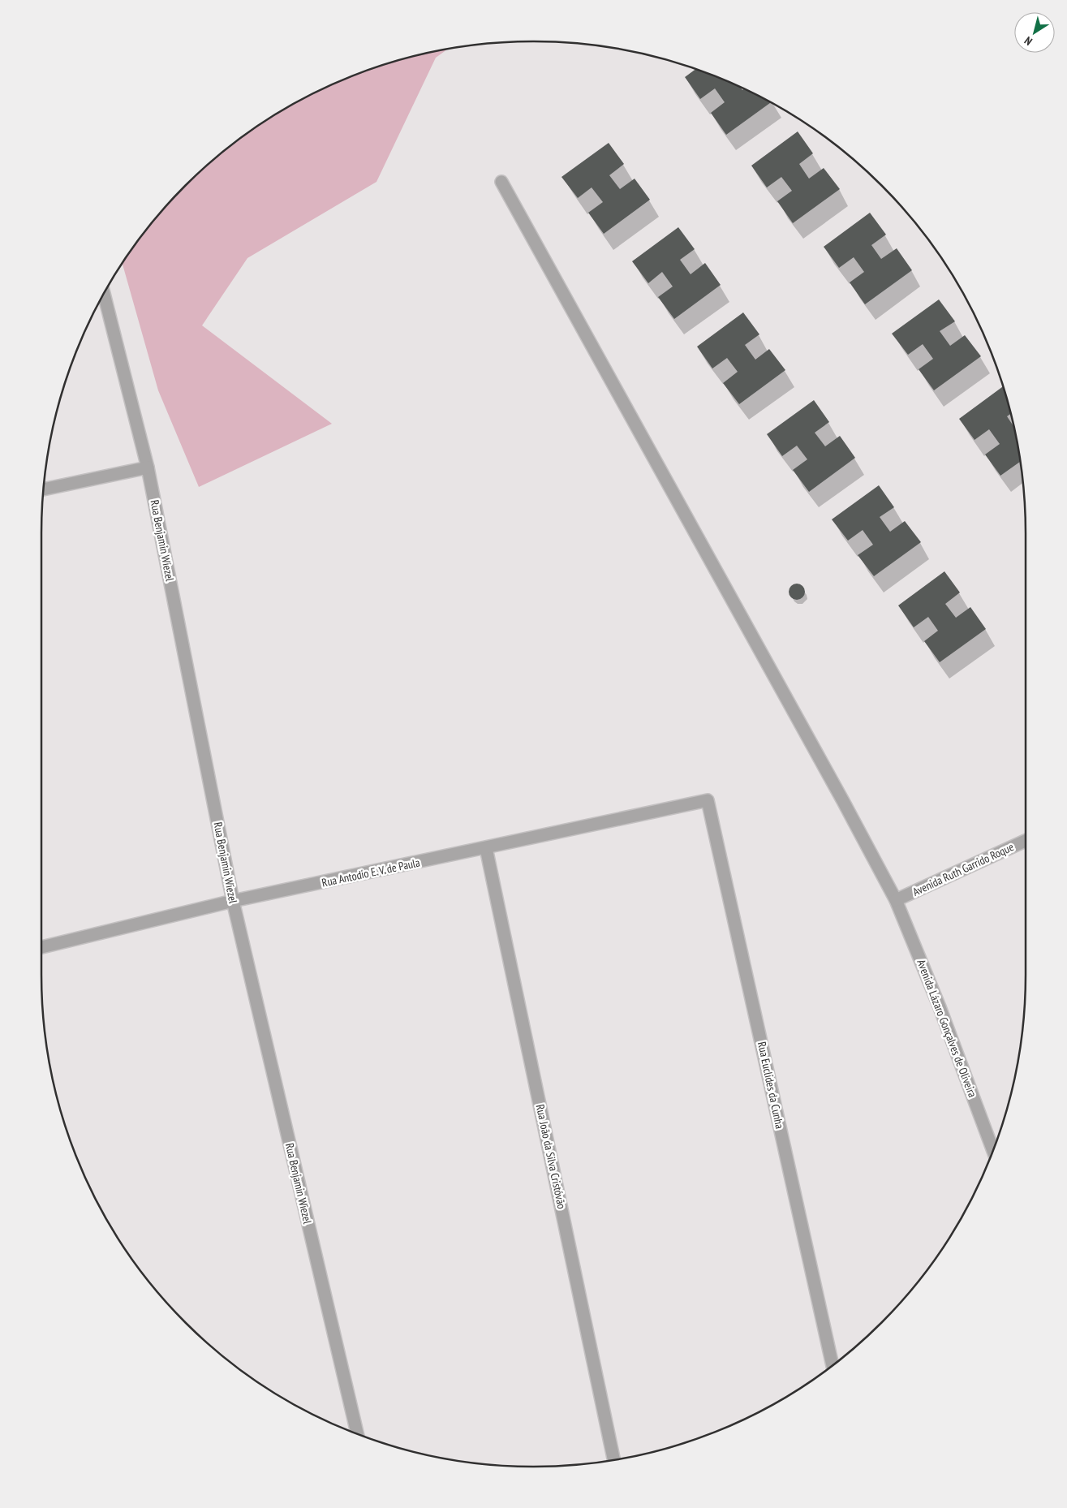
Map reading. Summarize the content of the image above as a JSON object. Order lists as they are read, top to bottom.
{
  "streets": {
    "street": [
      "Rua Benjamin Wiezel",
      "Avenida Ruth Garrido Roque",
      "Rua Antodio E. V. de Paula",
      "Avenida Lázaro Gonçalves de Oliveira",
      "Rua Euclides da Cunha",
      "Rua João da Silva Cristóvão"
    ]
  },
  "crossings": [
    ["Rua Benjamin Wiezel", "Rua Antodio E. V. de Paula"],
    ["Avenida Ruth Garrido Roque", "Avenida Lázaro Gonçalves de Oliveira"],
    ["Rua Antodio E. V. de Paula", "Rua Euclides da Cunha"],
    ["Rua Antodio E. V. de Paula", "Rua João da Silva Cristóvão"]
  ],
  "north": "bottom left"
}
